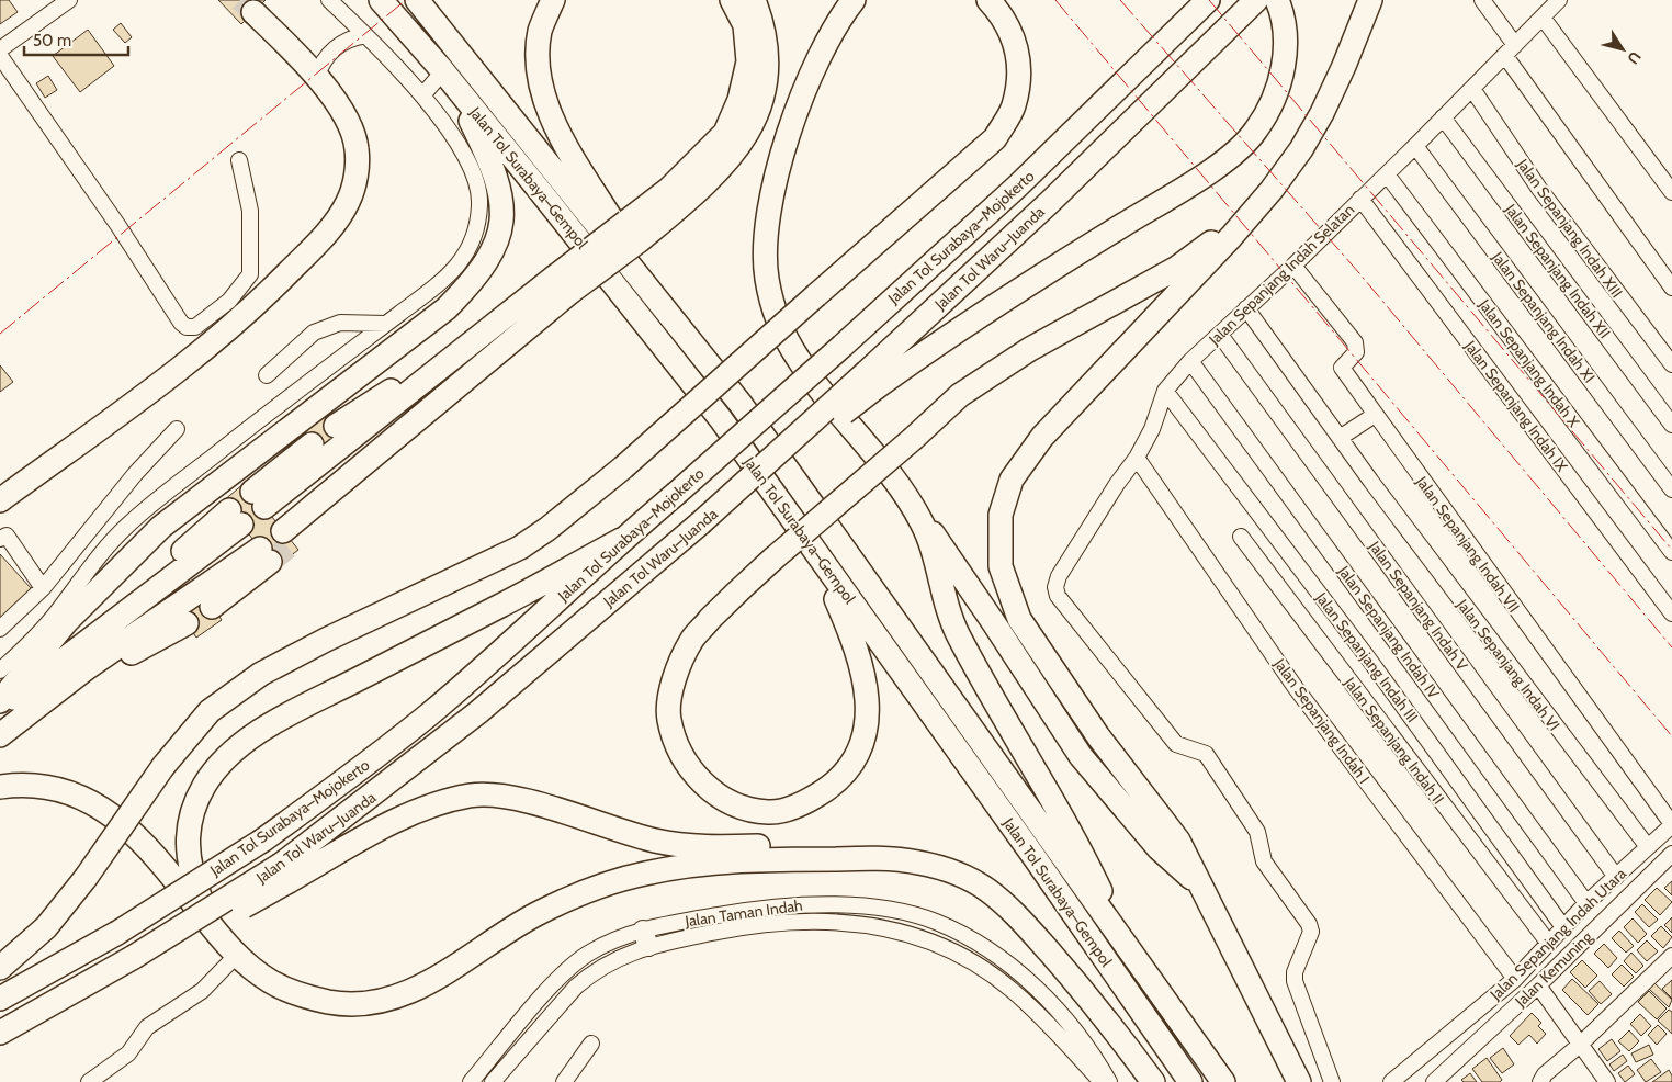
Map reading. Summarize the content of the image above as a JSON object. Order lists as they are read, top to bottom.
{
  "streets": {
    "highway": ["Jalan Tol Surabaya–Gempol", "Jalan Tol Surabaya–Mojokerto", "Jalan Tol Waru–Juanda"],
    "street": [
      "Jalan Sepanjang Indah XIII",
      "Jalan Sepanjang Indah XII",
      "Jalan Sepanjang Indah Selatan",
      "Jalan Sepanjang Indah XI",
      "Jalan Sepanjang Indah X",
      "Jalan Sepanjang Indah IX",
      "Jalan Sepanjang Indah VII",
      "Jalan Sepanjang Indah V",
      "Jalan Sepanjang Indah IV",
      "Jalan Sepanjang Indah III",
      "Jalan Sepanjang Indah VI",
      "Jalan Sepanjang Indah I",
      "Jalan Sepanjang Indah II",
      "Jalan Taman Indah",
      "Jalan Sepanjang Indah Utara",
      "Jalan Kemuning"
    ]
  },
  "crossings": [
    ["Jalan Sepanjang Indah XIII", "Jalan Sepanjang Indah Selatan"],
    ["Jalan Sepanjang Indah XII", "Jalan Sepanjang Indah Selatan"],
    ["Jalan Sepanjang Indah Selatan", "Jalan Sepanjang Indah XI"],
    ["Jalan Sepanjang Indah Selatan", "Jalan Sepanjang Indah X"],
    ["Jalan Sepanjang Indah Selatan", "Jalan Sepanjang Indah IX"],
    ["Jalan Sepanjang Indah Selatan", "Jalan Sepanjang Indah VII"],
    ["Jalan Sepanjang Indah Selatan", "Jalan Sepanjang Indah V"],
    ["Jalan Sepanjang Indah Selatan", "Jalan Sepanjang Indah IV"],
    ["Jalan Sepanjang Indah Selatan", "Jalan Sepanjang Indah III"],
    ["Jalan Sepanjang Indah Selatan", "Jalan Sepanjang Indah VI"],
    ["Jalan Sepanjang Indah Selatan", "Jalan Sepanjang Indah I"],
    ["Jalan Sepanjang Indah VII", "Jalan Sepanjang Indah Utara"],
    ["Jalan Sepanjang Indah V", "Jalan Sepanjang Indah Utara"],
    ["Jalan Sepanjang Indah IV", "Jalan Sepanjang Indah Utara"],
    ["Jalan Sepanjang Indah III", "Jalan Sepanjang Indah Utara"],
    ["Jalan Sepanjang Indah VI", "Jalan Sepanjang Indah Utara"],
    ["Jalan Sepanjang Indah I", "Jalan Sepanjang Indah Utara"],
    ["Jalan Sepanjang Indah II", "Jalan Sepanjang Indah Utara"]
  ],
  "scale_bar": "50 m",
  "north": "bottom right"
}
